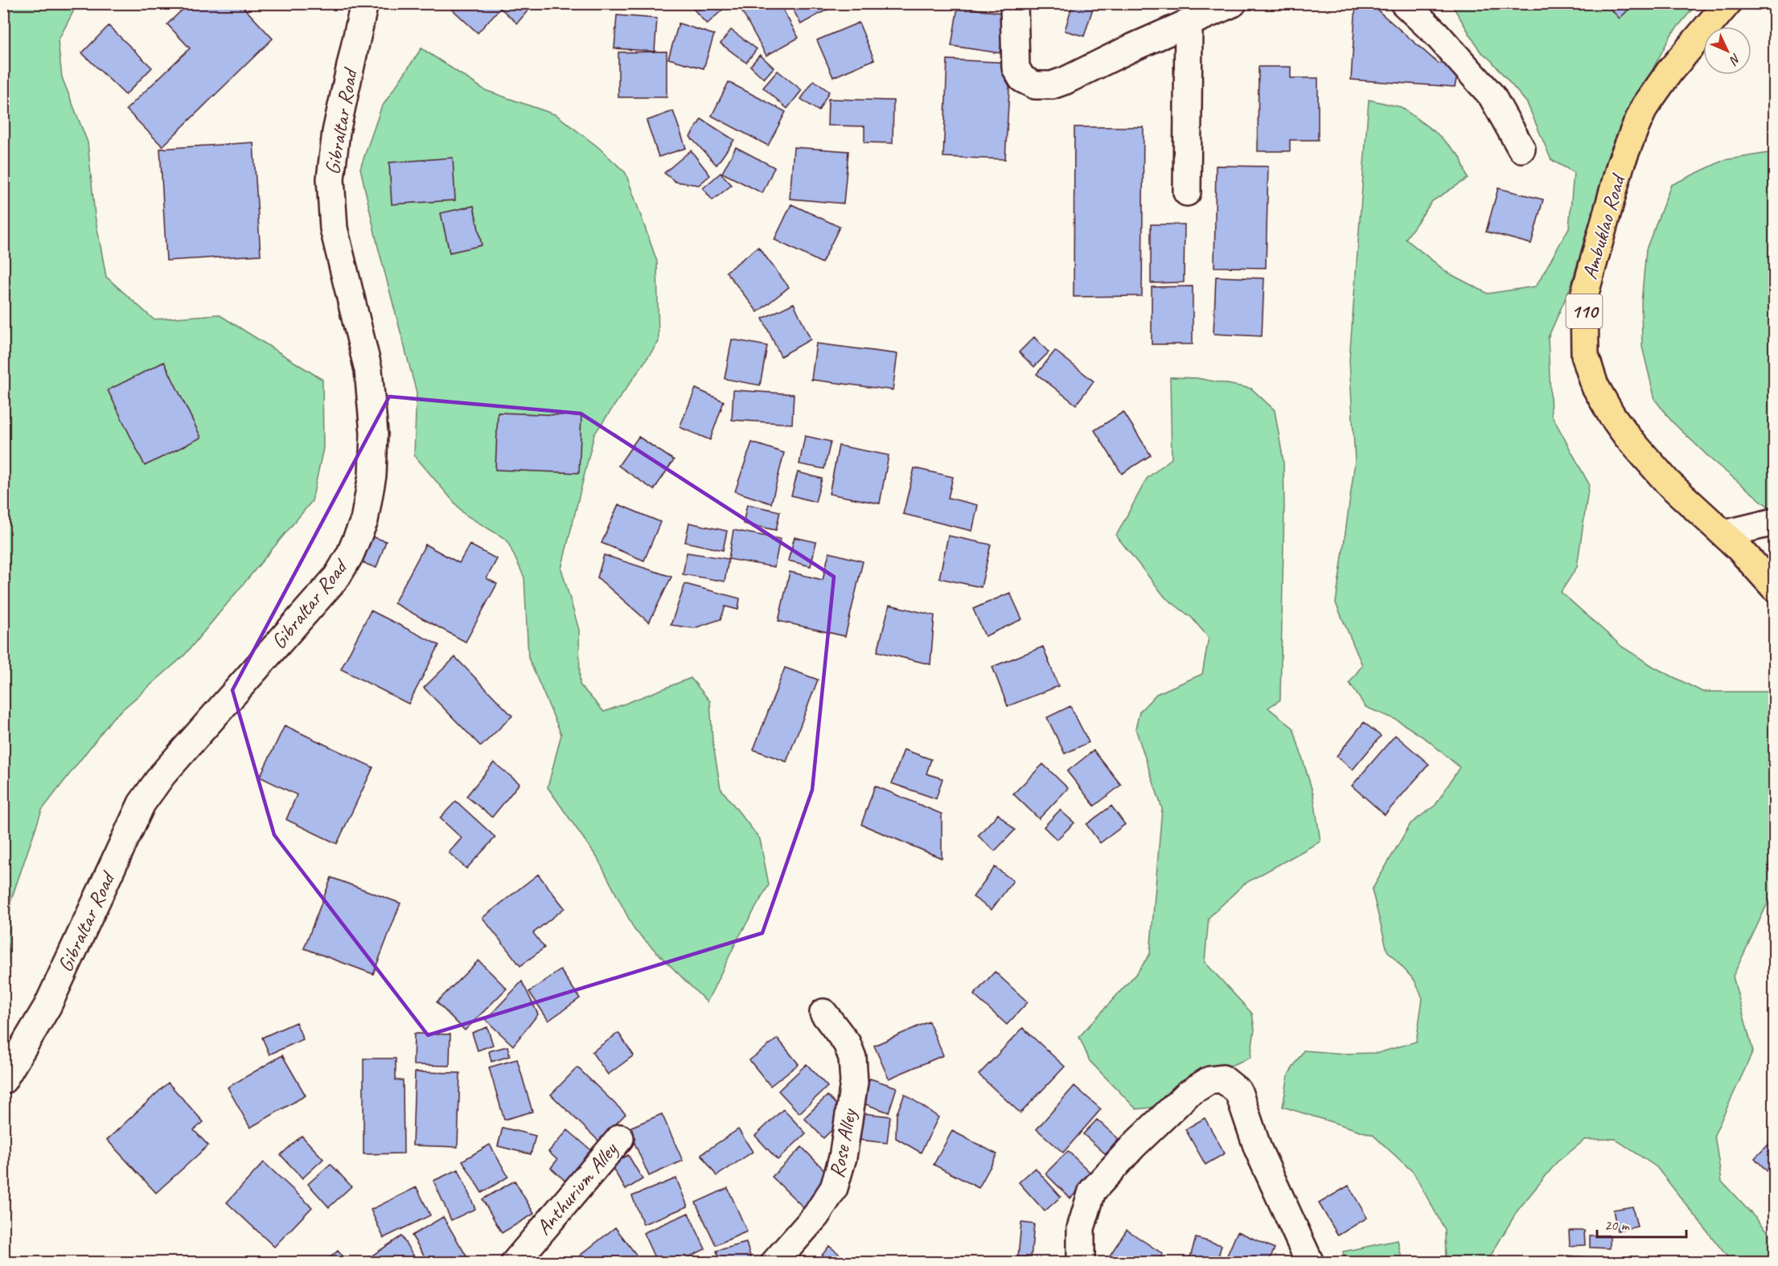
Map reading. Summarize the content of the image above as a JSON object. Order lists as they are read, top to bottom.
{
  "streets": {
    "main road": ["Ambuklao Road", "110"],
    "street": ["Gibraltar Road", "Rose Alley", "Anthurium Alley"]
  },
  "scale_bar": "20 m",
  "north": "bottom right"
}
